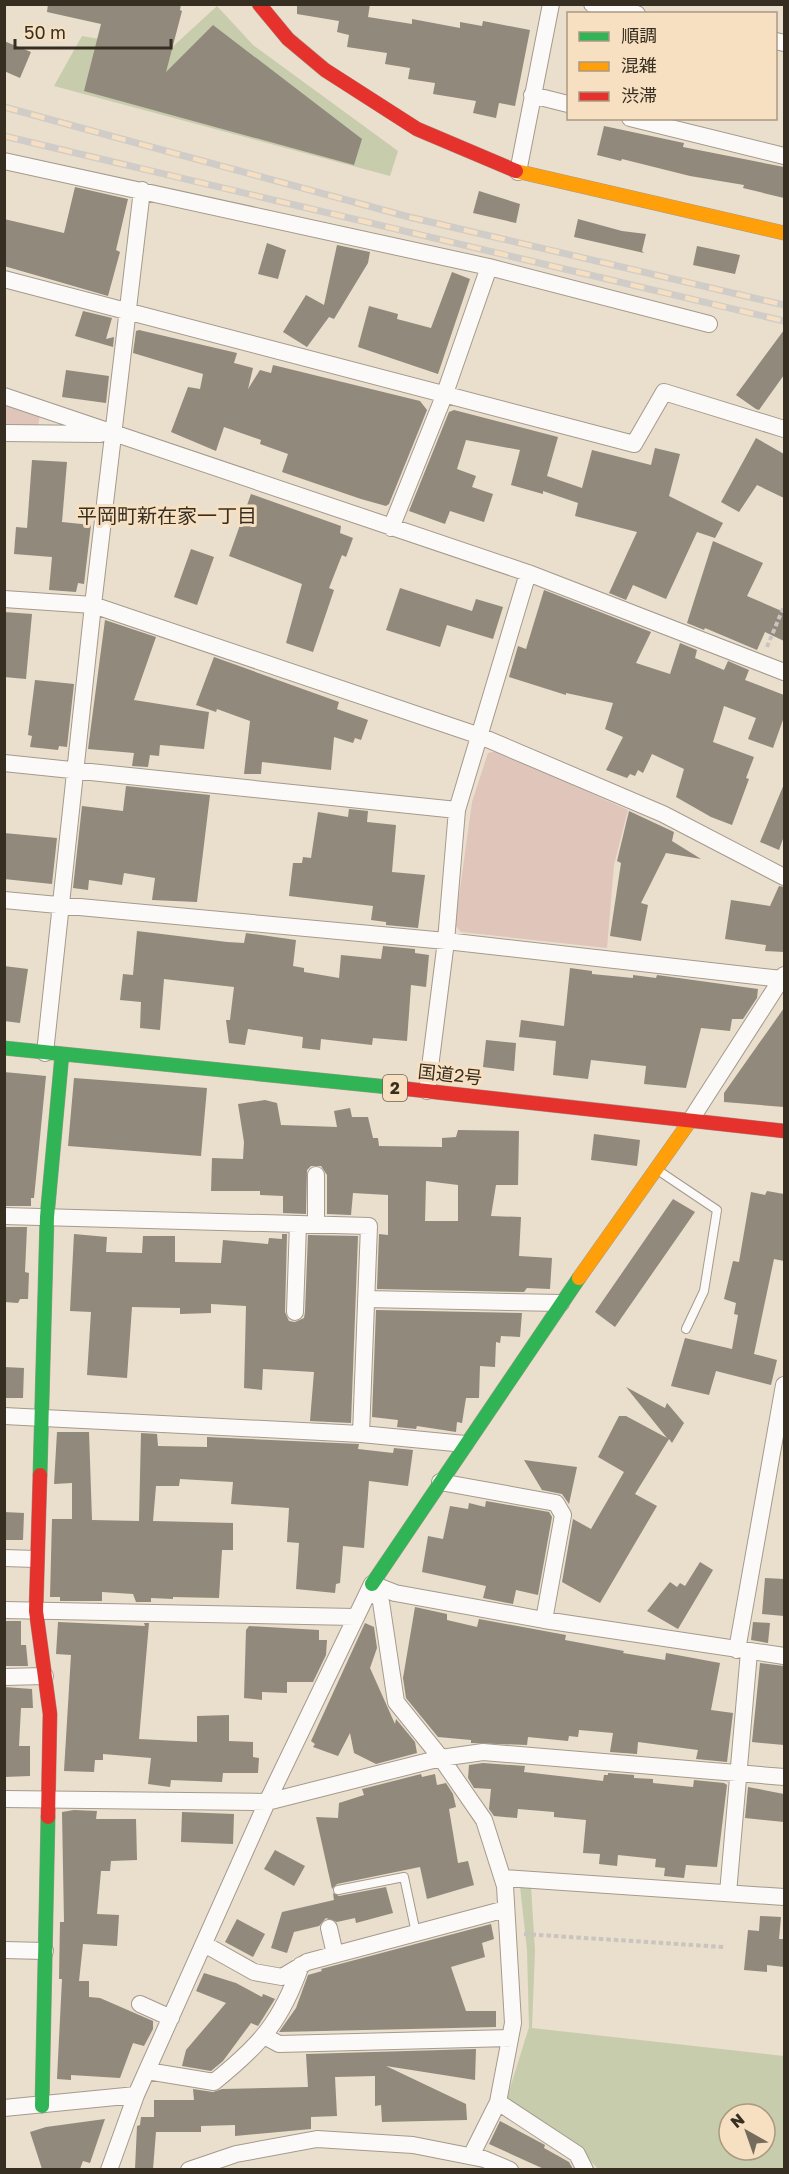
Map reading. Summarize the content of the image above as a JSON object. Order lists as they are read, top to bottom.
{
  "streets": {
    "main road": ["国道2号", "2"]
  },
  "districts": ["平岡町新在家一丁目"],
  "legend": ["順調", "混雑", "渋滞"],
  "scale_bar": "50 m",
  "north": "top left"
}
